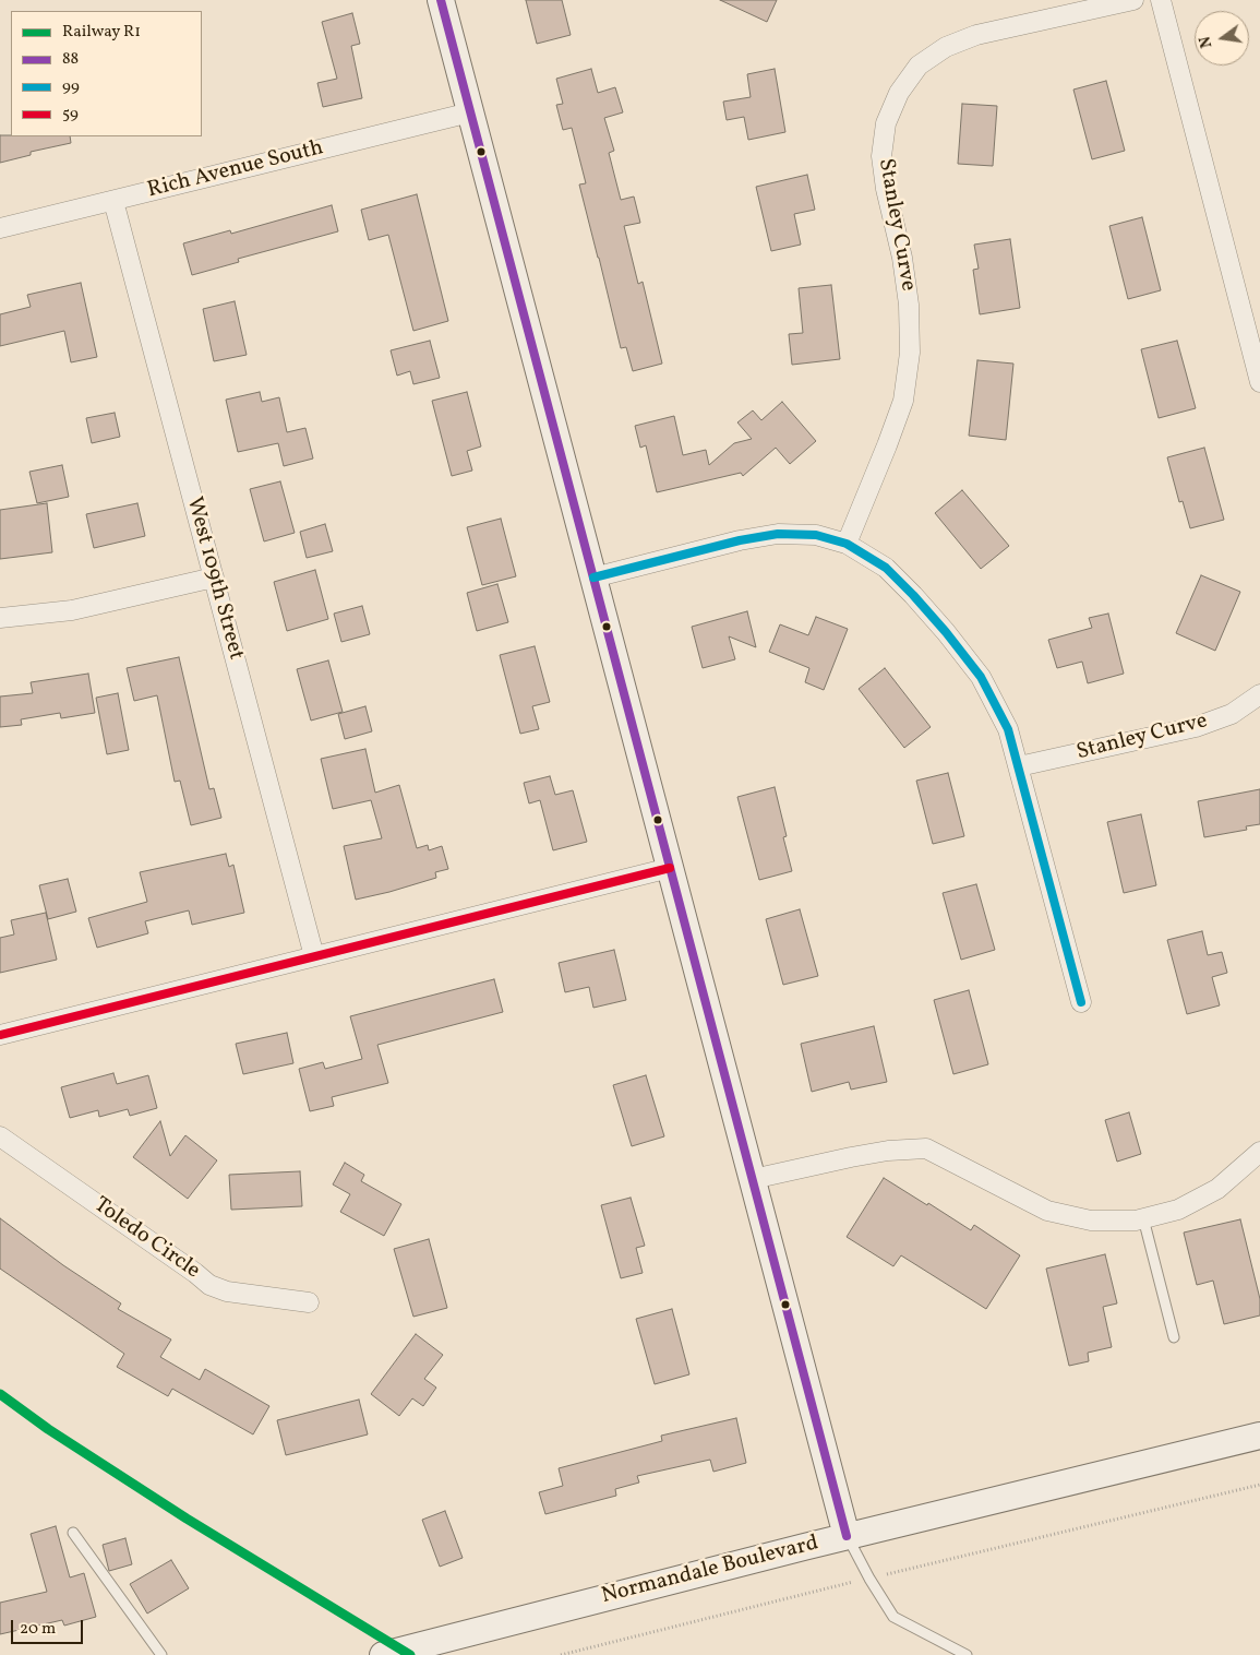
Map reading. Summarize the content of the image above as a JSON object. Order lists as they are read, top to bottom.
{
  "streets": {
    "street": [
      "Rich Avenue South",
      "Stanley Curve",
      "West 109th Street",
      "Toledo Circle",
      "Normandale Boulevard"
    ]
  },
  "crossings": [
    ["Rich Avenue South", "West 109th Street"]
  ],
  "lines": [
    "transit line 88",
    "transit line 99",
    "transit line 59",
    "rail line R1"
  ],
  "legend": [
    "Railway R1",
    "88",
    "99",
    "59"
  ],
  "scale_bar": "20 m",
  "north": "left"
}
